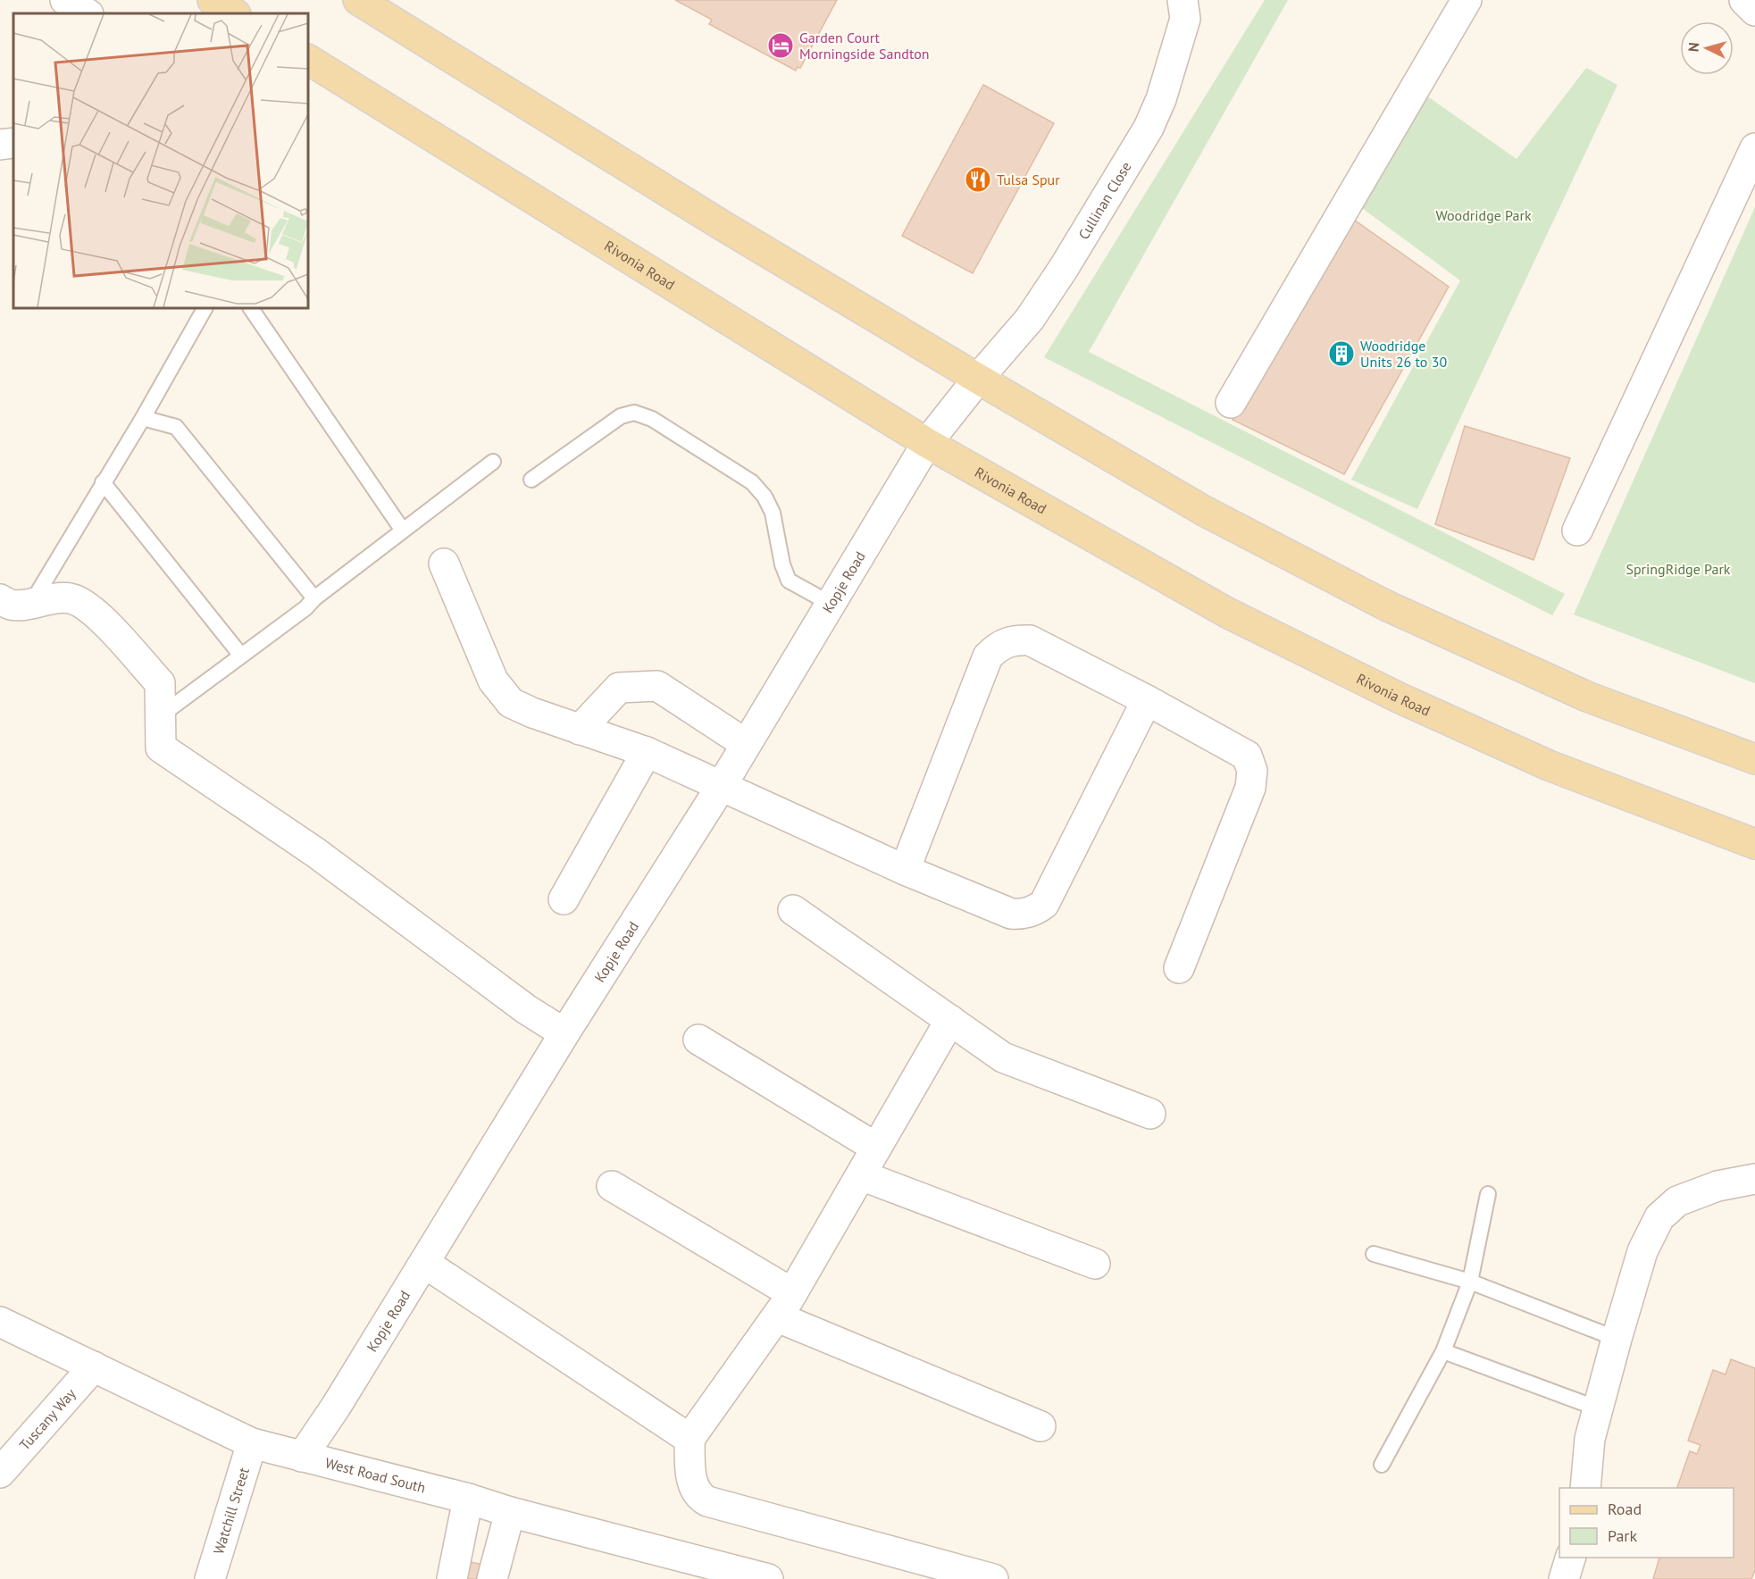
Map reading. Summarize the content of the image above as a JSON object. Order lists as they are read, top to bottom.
{
  "streets": {
    "main road": ["Rivonia Road"],
    "street": [
      "Cullinan Close",
      "Kopje Road",
      "Tuscany Way",
      "West Road South",
      "Watchill Street"
    ]
  },
  "crossings": [
    ["Cullinan Close", "Rivonia Road"],
    ["Cullinan Close", "Kopje Road"],
    ["Rivonia Road", "Kopje Road"],
    ["Kopje Road", "West Road South"],
    ["Tuscany Way", "West Road South"],
    ["West Road South", "Watchill Street"]
  ],
  "parks": ["Woodridge Park", "SpringRidge Park"],
  "places": {
    "hotel": ["Garden Court Morningside Sandton"],
    "restaurant": ["Tulsa Spur"],
    "building": ["Woodridge Units 26 to 30"]
  },
  "legend": ["Road", "Park"],
  "north": "left"
}
